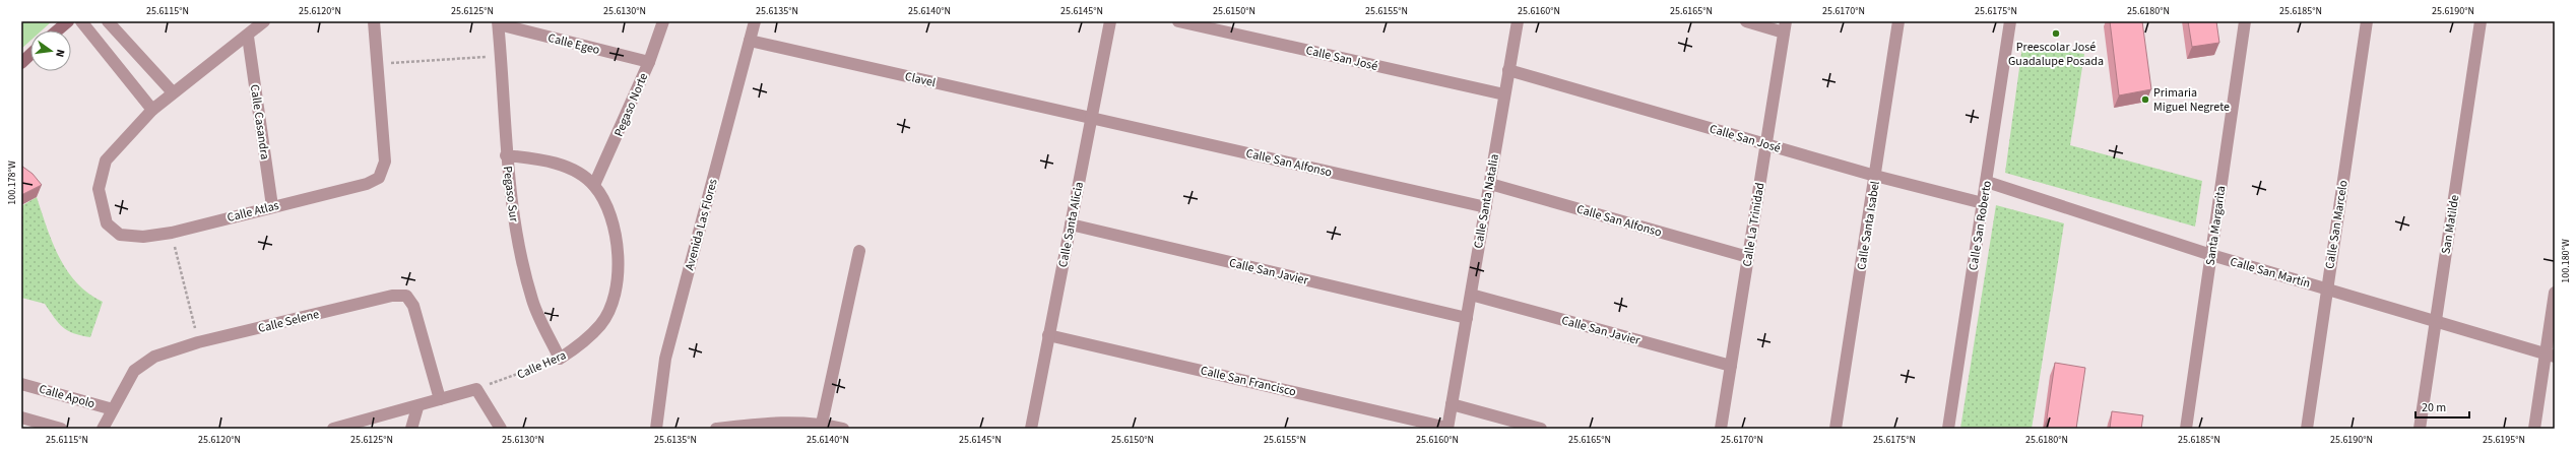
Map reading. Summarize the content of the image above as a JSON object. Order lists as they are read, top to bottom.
{
  "streets": {
    "street": [
      "Calle Egeo",
      "Calle San José",
      "Clavel",
      "Pegaso Norte",
      "Calle Casandra",
      "Calle San Alfonso",
      "Pegaso Sur",
      "Calle Santa Natalia",
      "Calle Atlas",
      "Avenida Las Flores",
      "Calle Santa Alicia",
      "Calle La Trinidad",
      "Calle San Marcelo",
      "San Matilde",
      "Calle Santa Isabel",
      "Calle San Roberto",
      "Santa Margarita",
      "Calle San Javier",
      "Calle San Martín",
      "Calle Selene",
      "Calle Hera",
      "Calle San Francisco",
      "Calle Apolo"
    ]
  },
  "crossings": [
    ["Calle Egeo", "Pegaso Norte"],
    ["Calle Egeo", "Pegaso Sur"],
    ["Calle San José", "Calle Santa Natalia"],
    ["Calle San José", "Calle La Trinidad"],
    ["Calle San José", "Calle Santa Isabel"],
    ["Calle San José", "Calle San Roberto"],
    ["Clavel", "Calle San Alfonso"],
    ["Clavel", "Avenida Las Flores"],
    ["Clavel", "Calle Santa Alicia"],
    ["Pegaso Norte", "Calle Hera"],
    ["Calle Casandra", "Calle Atlas"],
    ["Calle San Alfonso", "Calle Santa Natalia"],
    ["Calle San Alfonso", "Calle Santa Alicia"],
    ["Calle San Alfonso", "Calle La Trinidad"],
    ["Pegaso Sur", "Calle Hera"],
    ["Calle Santa Natalia", "Calle San Javier"],
    ["Calle Santa Natalia", "Calle San Francisco"],
    ["Calle Santa Alicia", "Calle San Javier"],
    ["Calle Santa Alicia", "Calle San Francisco"],
    ["Calle La Trinidad", "Calle San Javier"],
    ["Calle San Marcelo", "Calle San Martín"],
    ["San Matilde", "Calle San Martín"],
    ["Calle San Roberto", "Calle San Martín"],
    ["Santa Margarita", "Calle San Martín"],
    ["Calle Selene", "Calle Apolo"]
  ],
  "places": ["Preescolar José Guadalupe Posada", "Primaria Miguel Negrete"],
  "scale_bar": "20 m",
  "north": "right",
  "coordinates": [
    "25.6115°N",
    "25.6120°N",
    "25.6125°N",
    "25.6130°N",
    "25.6135°N",
    "25.6140°N",
    "25.6145°N",
    "25.6150°N",
    "25.6155°N",
    "25.6160°N",
    "25.6165°N",
    "25.6170°N",
    "25.6175°N",
    "25.6180°N",
    "25.6185°N",
    "25.6190°N",
    "100.178°W",
    "100.180°W",
    "25.6195°N"
  ]
}
